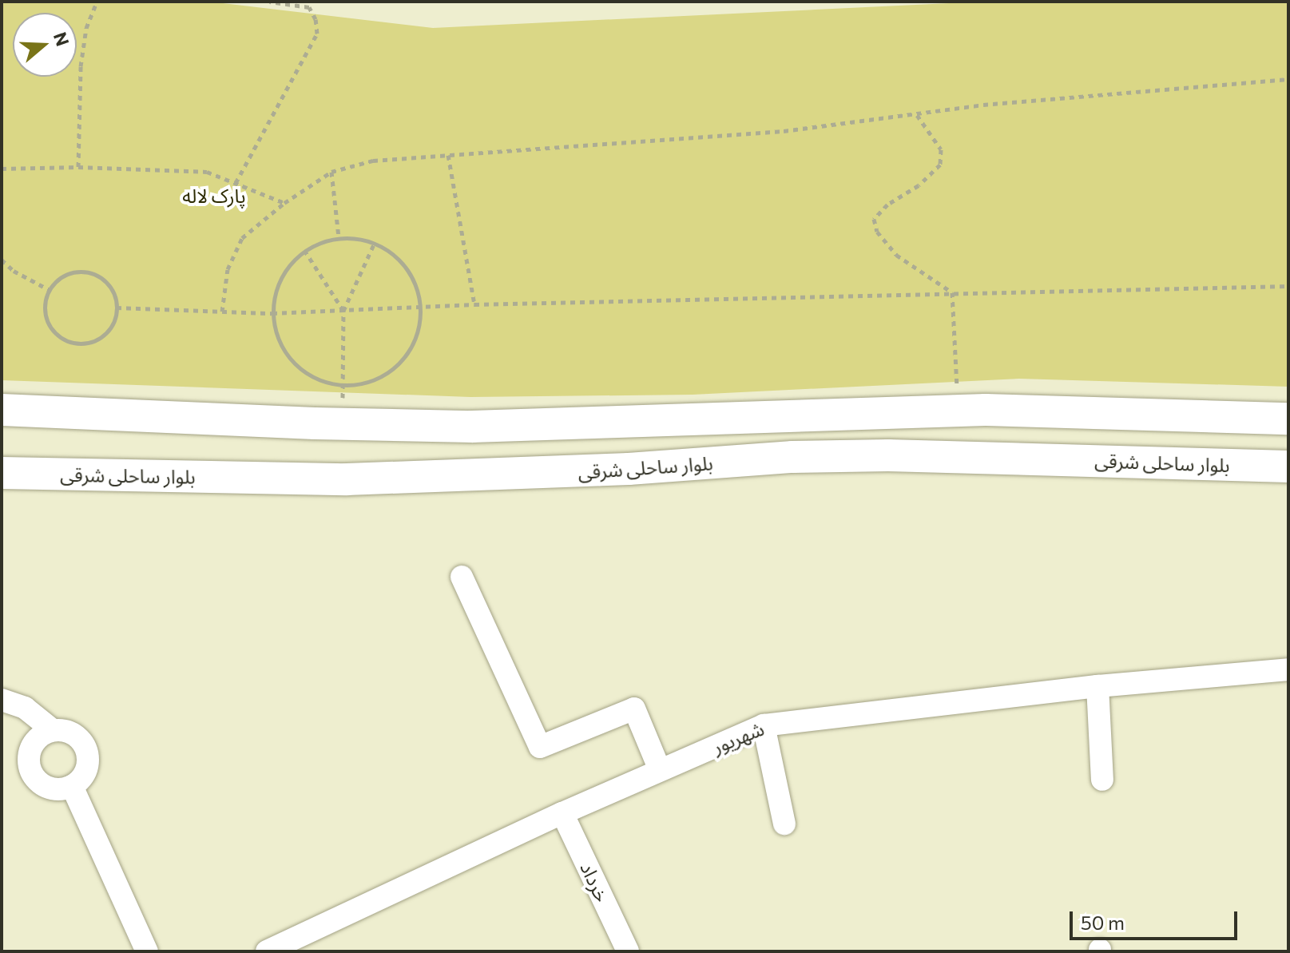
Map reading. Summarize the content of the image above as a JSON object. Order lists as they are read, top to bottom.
{
  "streets": {
    "main road": ["بلوار ساحلی شرقی"],
    "street": ["شهریور", "خرداد"]
  },
  "crossings": [
    ["شهریور", "خرداد"]
  ],
  "parks": ["پارک لاله"],
  "scale_bar": "50 m",
  "north": "right"
}
